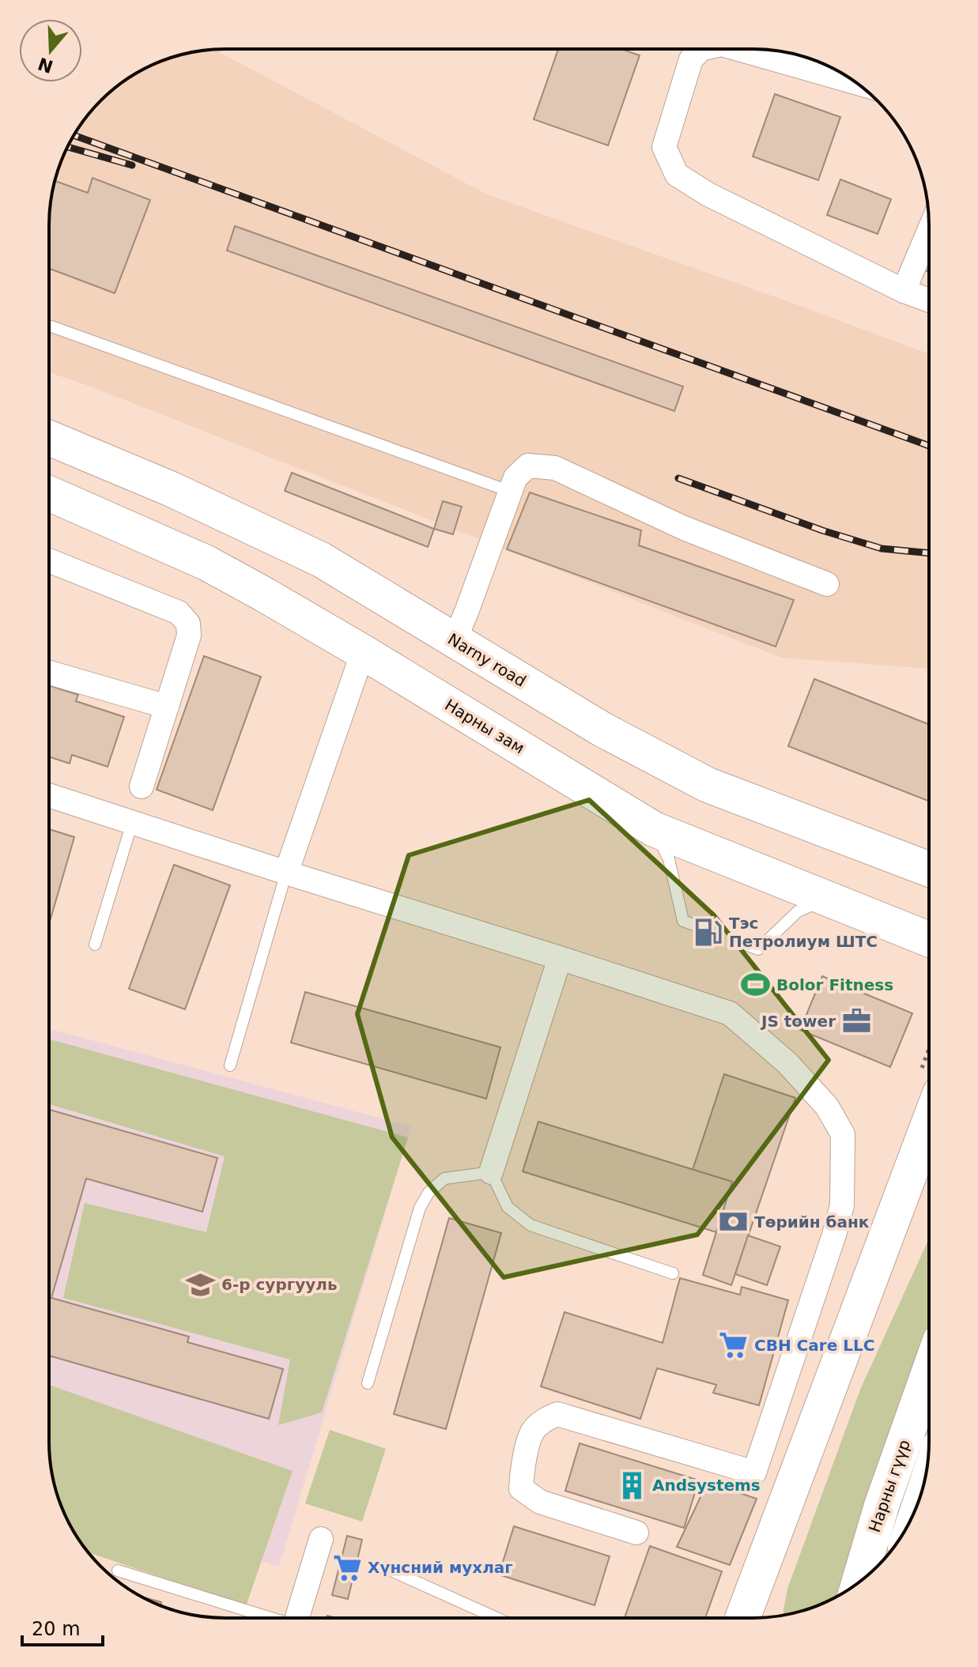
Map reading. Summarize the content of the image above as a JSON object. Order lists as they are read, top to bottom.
{
  "streets": {
    "main road": ["Narny road", "Нарны зам", "Нарны гүүр"]
  },
  "places": {
    "fuel station": ["Тэс Петролиум ШТС"],
    "sports": ["Bolor Fitness"],
    "office": ["JS tower"],
    "bank": ["Төрийн банк"],
    "school or university": ["6-р сургууль"],
    "supermarket": ["CBH Care LLC", "Хүнсний мухлаг"],
    "building": ["Andsystems"]
  },
  "scale_bar": "20 m",
  "north": "bottom"
}
